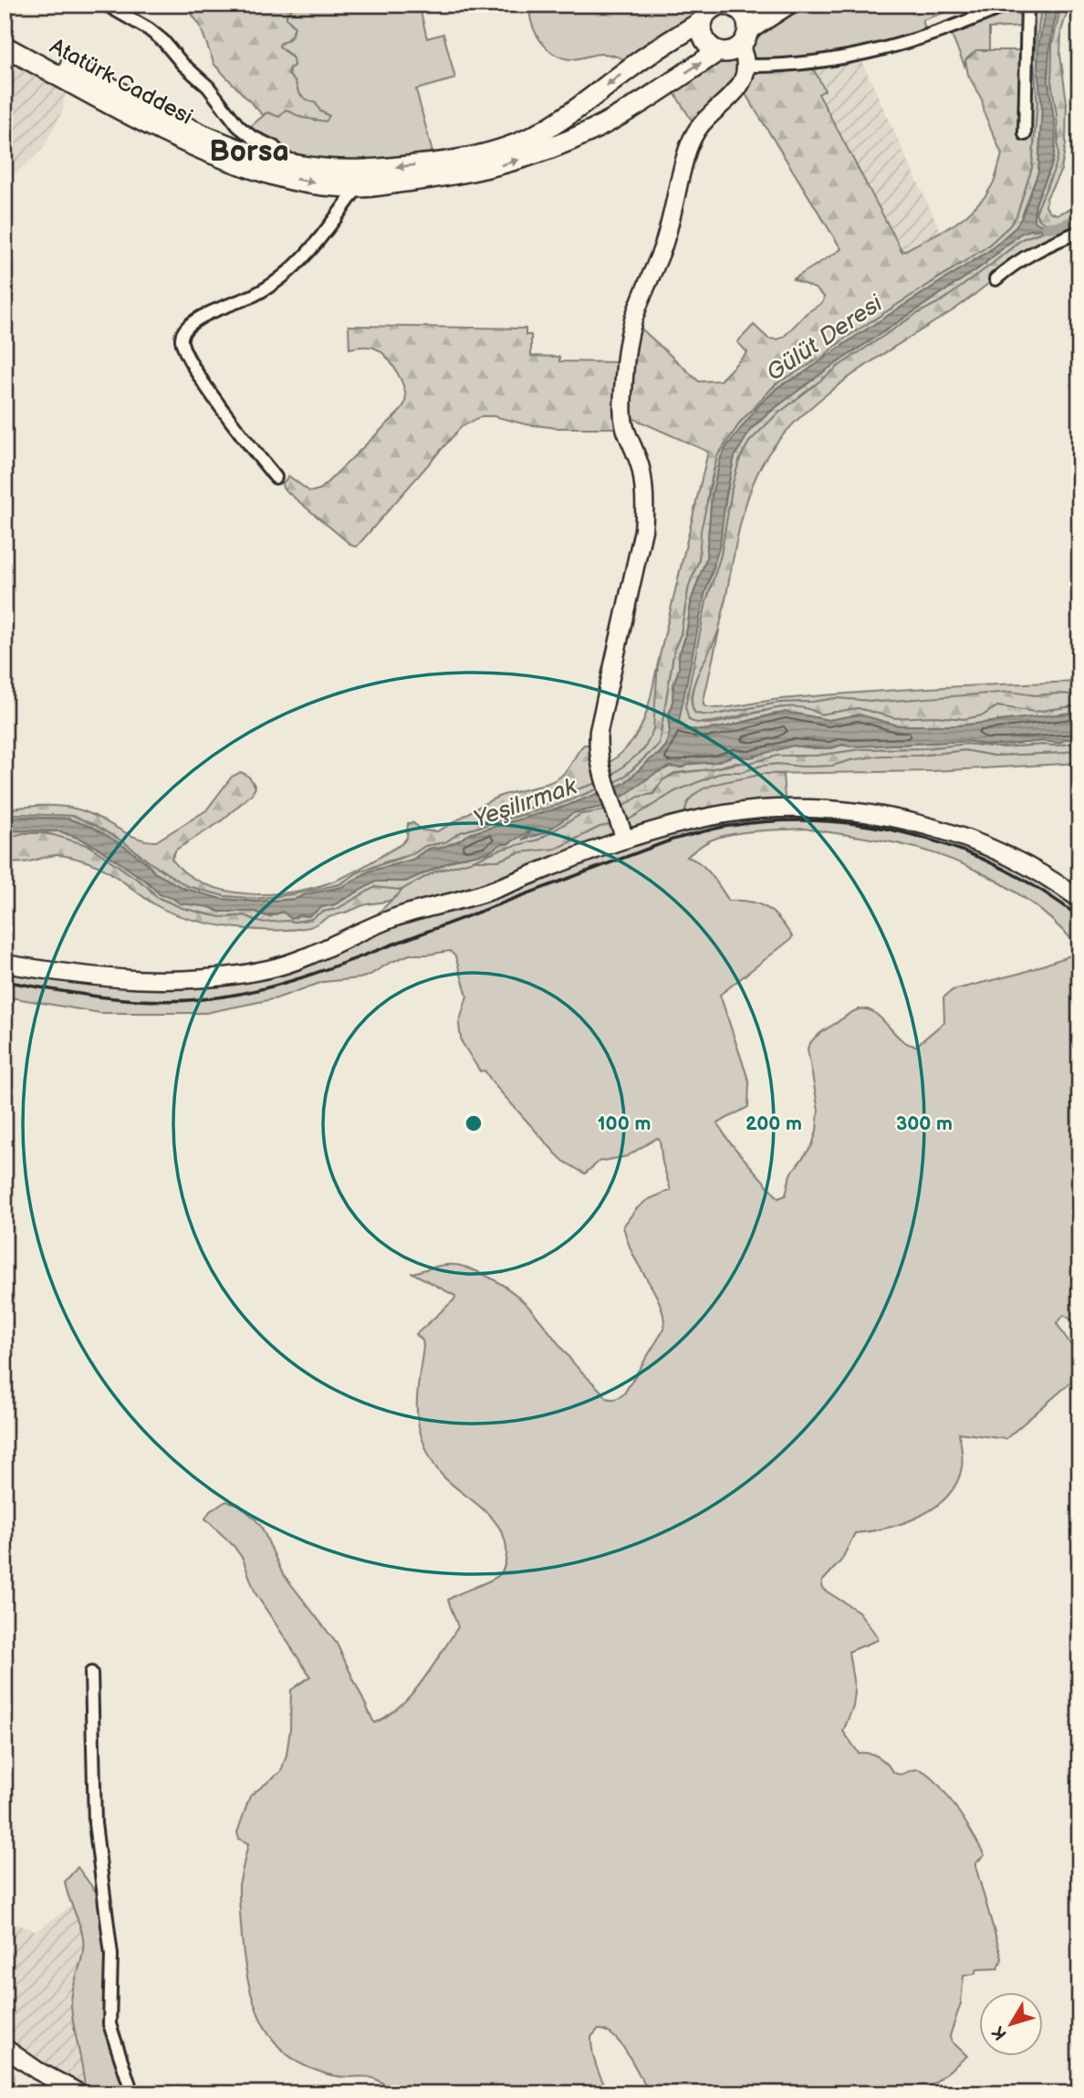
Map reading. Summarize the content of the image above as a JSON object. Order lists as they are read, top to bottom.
{
  "streets": {
    "highway": ["Atatürk Caddesi"]
  },
  "districts": ["Borsa"],
  "water": ["Gülüt Deresi", "Yeşilırmak"],
  "north": "bottom left",
  "rings": ["100 m", "200 m", "300 m"]
}
